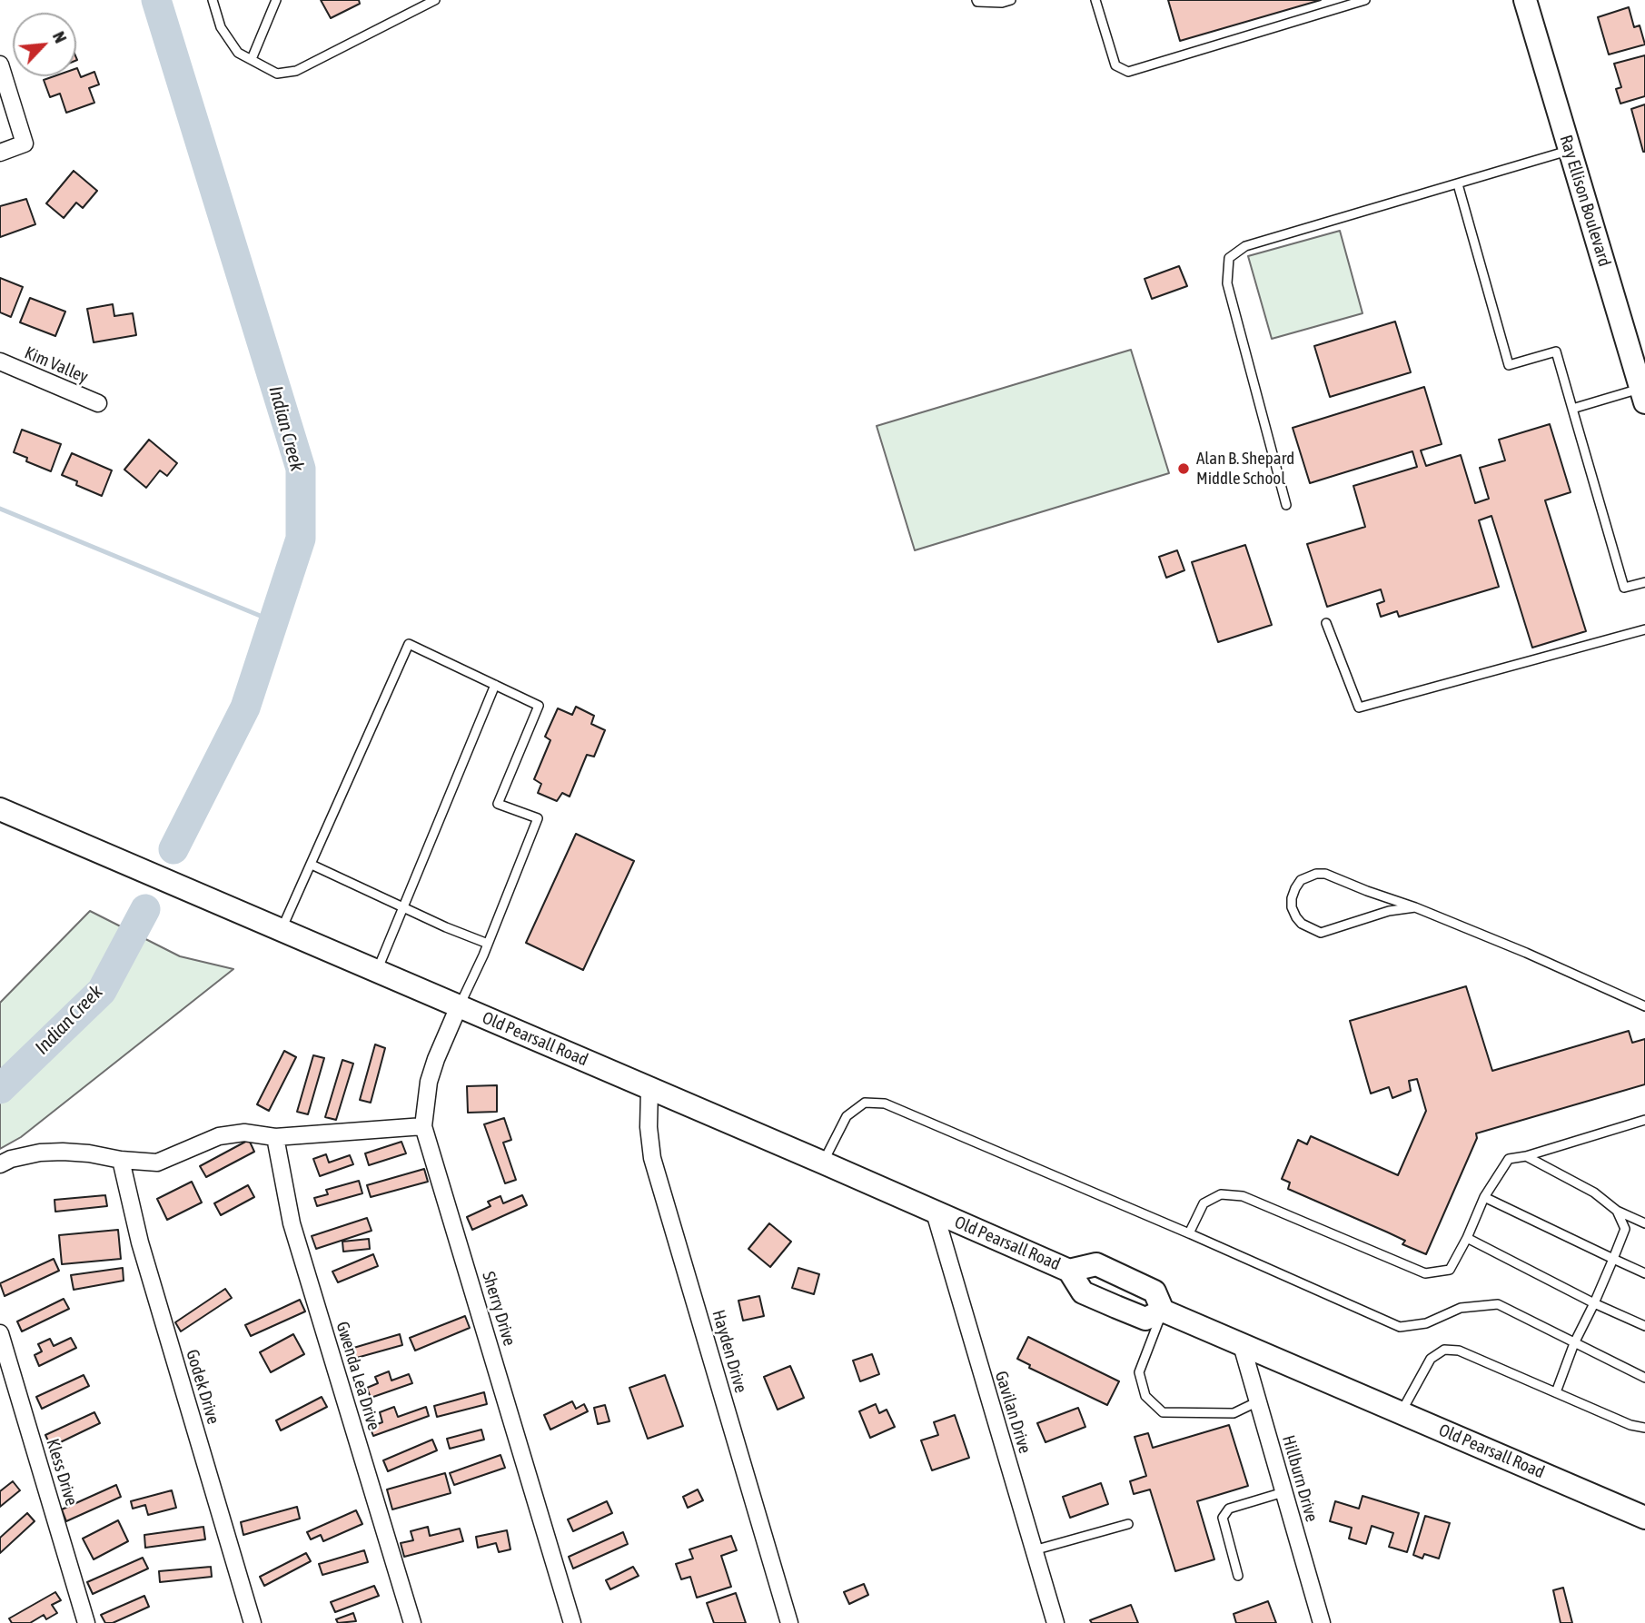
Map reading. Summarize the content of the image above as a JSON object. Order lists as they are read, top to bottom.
{
  "streets": {
    "main road": ["Ray Ellison Boulevard", "Old Pearsall Road"],
    "street": [
      "Kim Valley",
      "Sherry Drive",
      "Hayden Drive",
      "Gwenda Lea Drive",
      "Godek Drive",
      "Gavilan Drive",
      "Kless Drive",
      "Hillburn Drive"
    ]
  },
  "crossings": [
    ["Old Pearsall Road", "Sherry Drive"],
    ["Old Pearsall Road", "Hayden Drive"],
    ["Old Pearsall Road", "Gavilan Drive"],
    ["Old Pearsall Road", "Hillburn Drive"]
  ],
  "water": ["Indian Creek"],
  "places": ["Alan B. Shepard Middle School"],
  "north": "top right"
}
